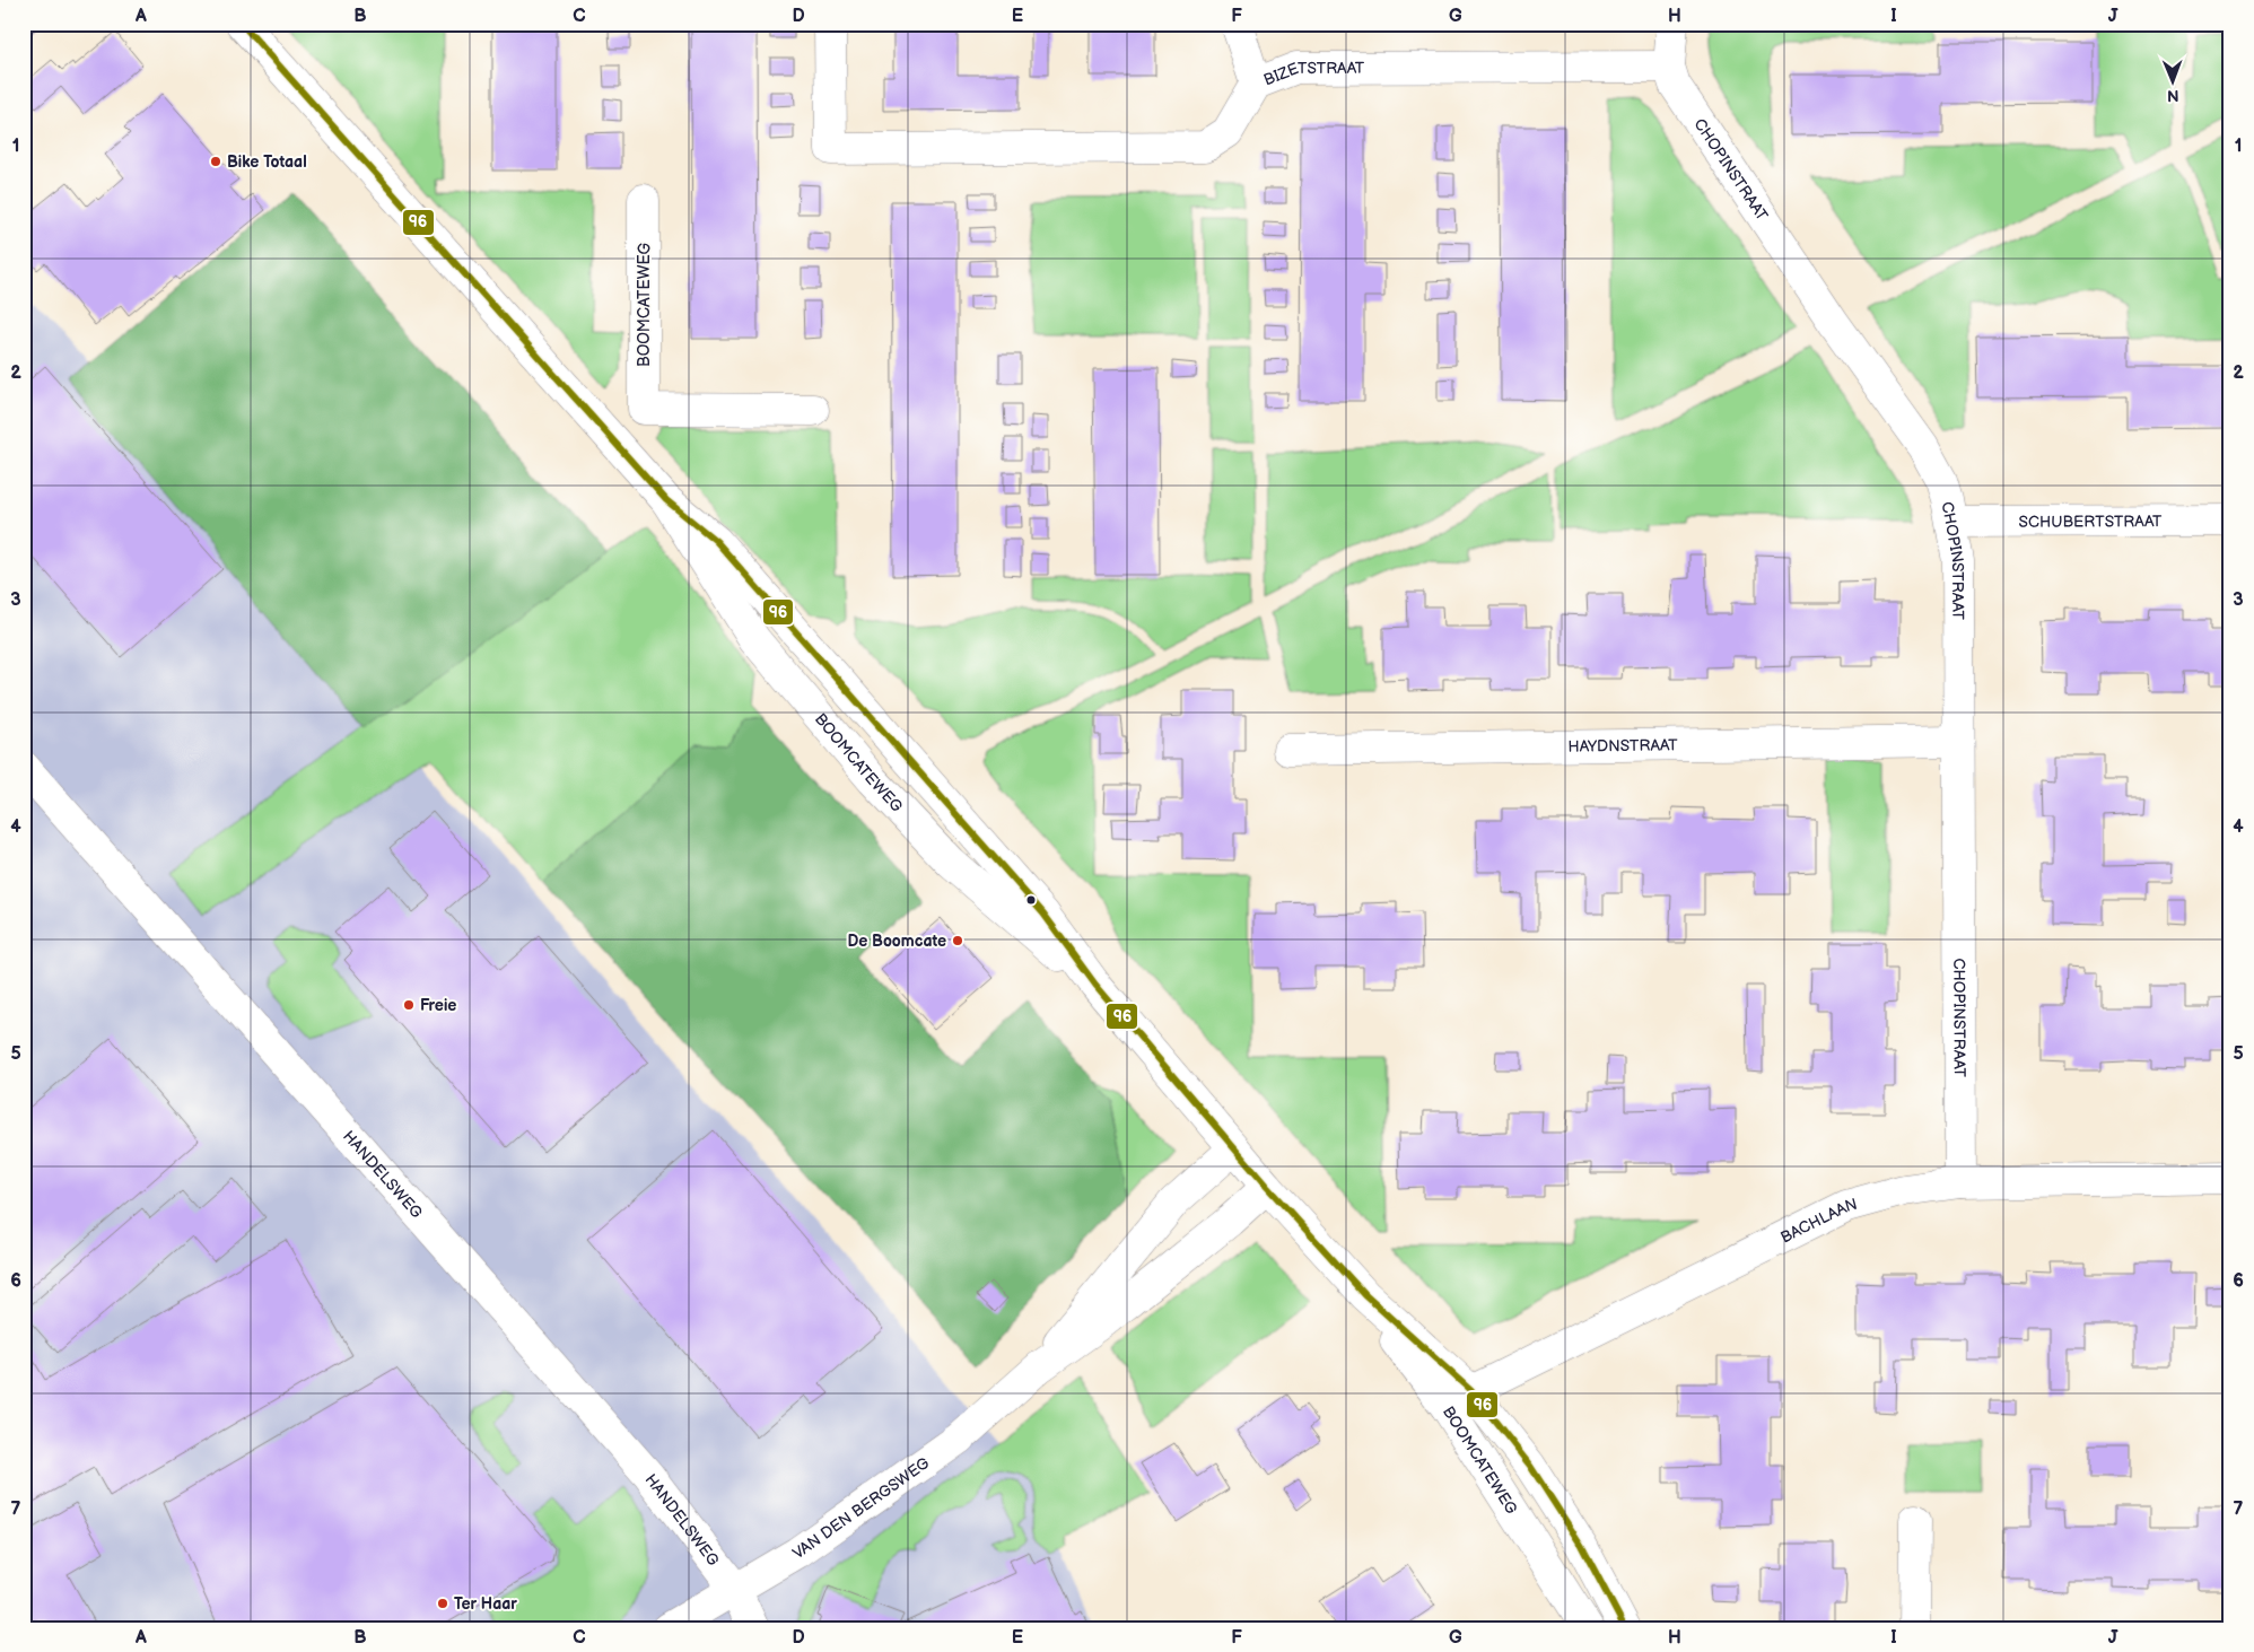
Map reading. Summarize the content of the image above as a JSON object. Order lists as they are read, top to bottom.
{
  "streets": {
    "street": [
      "BIZETSTRAAT",
      "CHOPINSTRAAT",
      "BOOMCATEWEG",
      "SCHUBERTSTRAAT",
      "HAYDNSTRAAT",
      "HANDELSWEG",
      "BACHLAAN",
      "VAN DEN BERGSWEG"
    ]
  },
  "crossings": [
    ["BIZETSTRAAT", "CHOPINSTRAAT"],
    ["CHOPINSTRAAT", "SCHUBERTSTRAAT"],
    ["CHOPINSTRAAT", "HAYDNSTRAAT"],
    ["CHOPINSTRAAT", "BACHLAAN"],
    ["BOOMCATEWEG", "BACHLAAN"],
    ["BOOMCATEWEG", "VAN DEN BERGSWEG"],
    ["HANDELSWEG", "VAN DEN BERGSWEG"]
  ],
  "places": [
    "Bike Totaal",
    "De Boomcate",
    "Freie",
    "Ter Haar"
  ],
  "lines": ["transit line 96"],
  "north": "bottom",
  "grid": {
    "columns": [
      "A",
      "B",
      "C",
      "D",
      "E",
      "F",
      "G",
      "H",
      "I",
      "J"
    ],
    "rows": [
      "1",
      "2",
      "3",
      "4",
      "5",
      "6",
      "7"
    ]
  }
}
